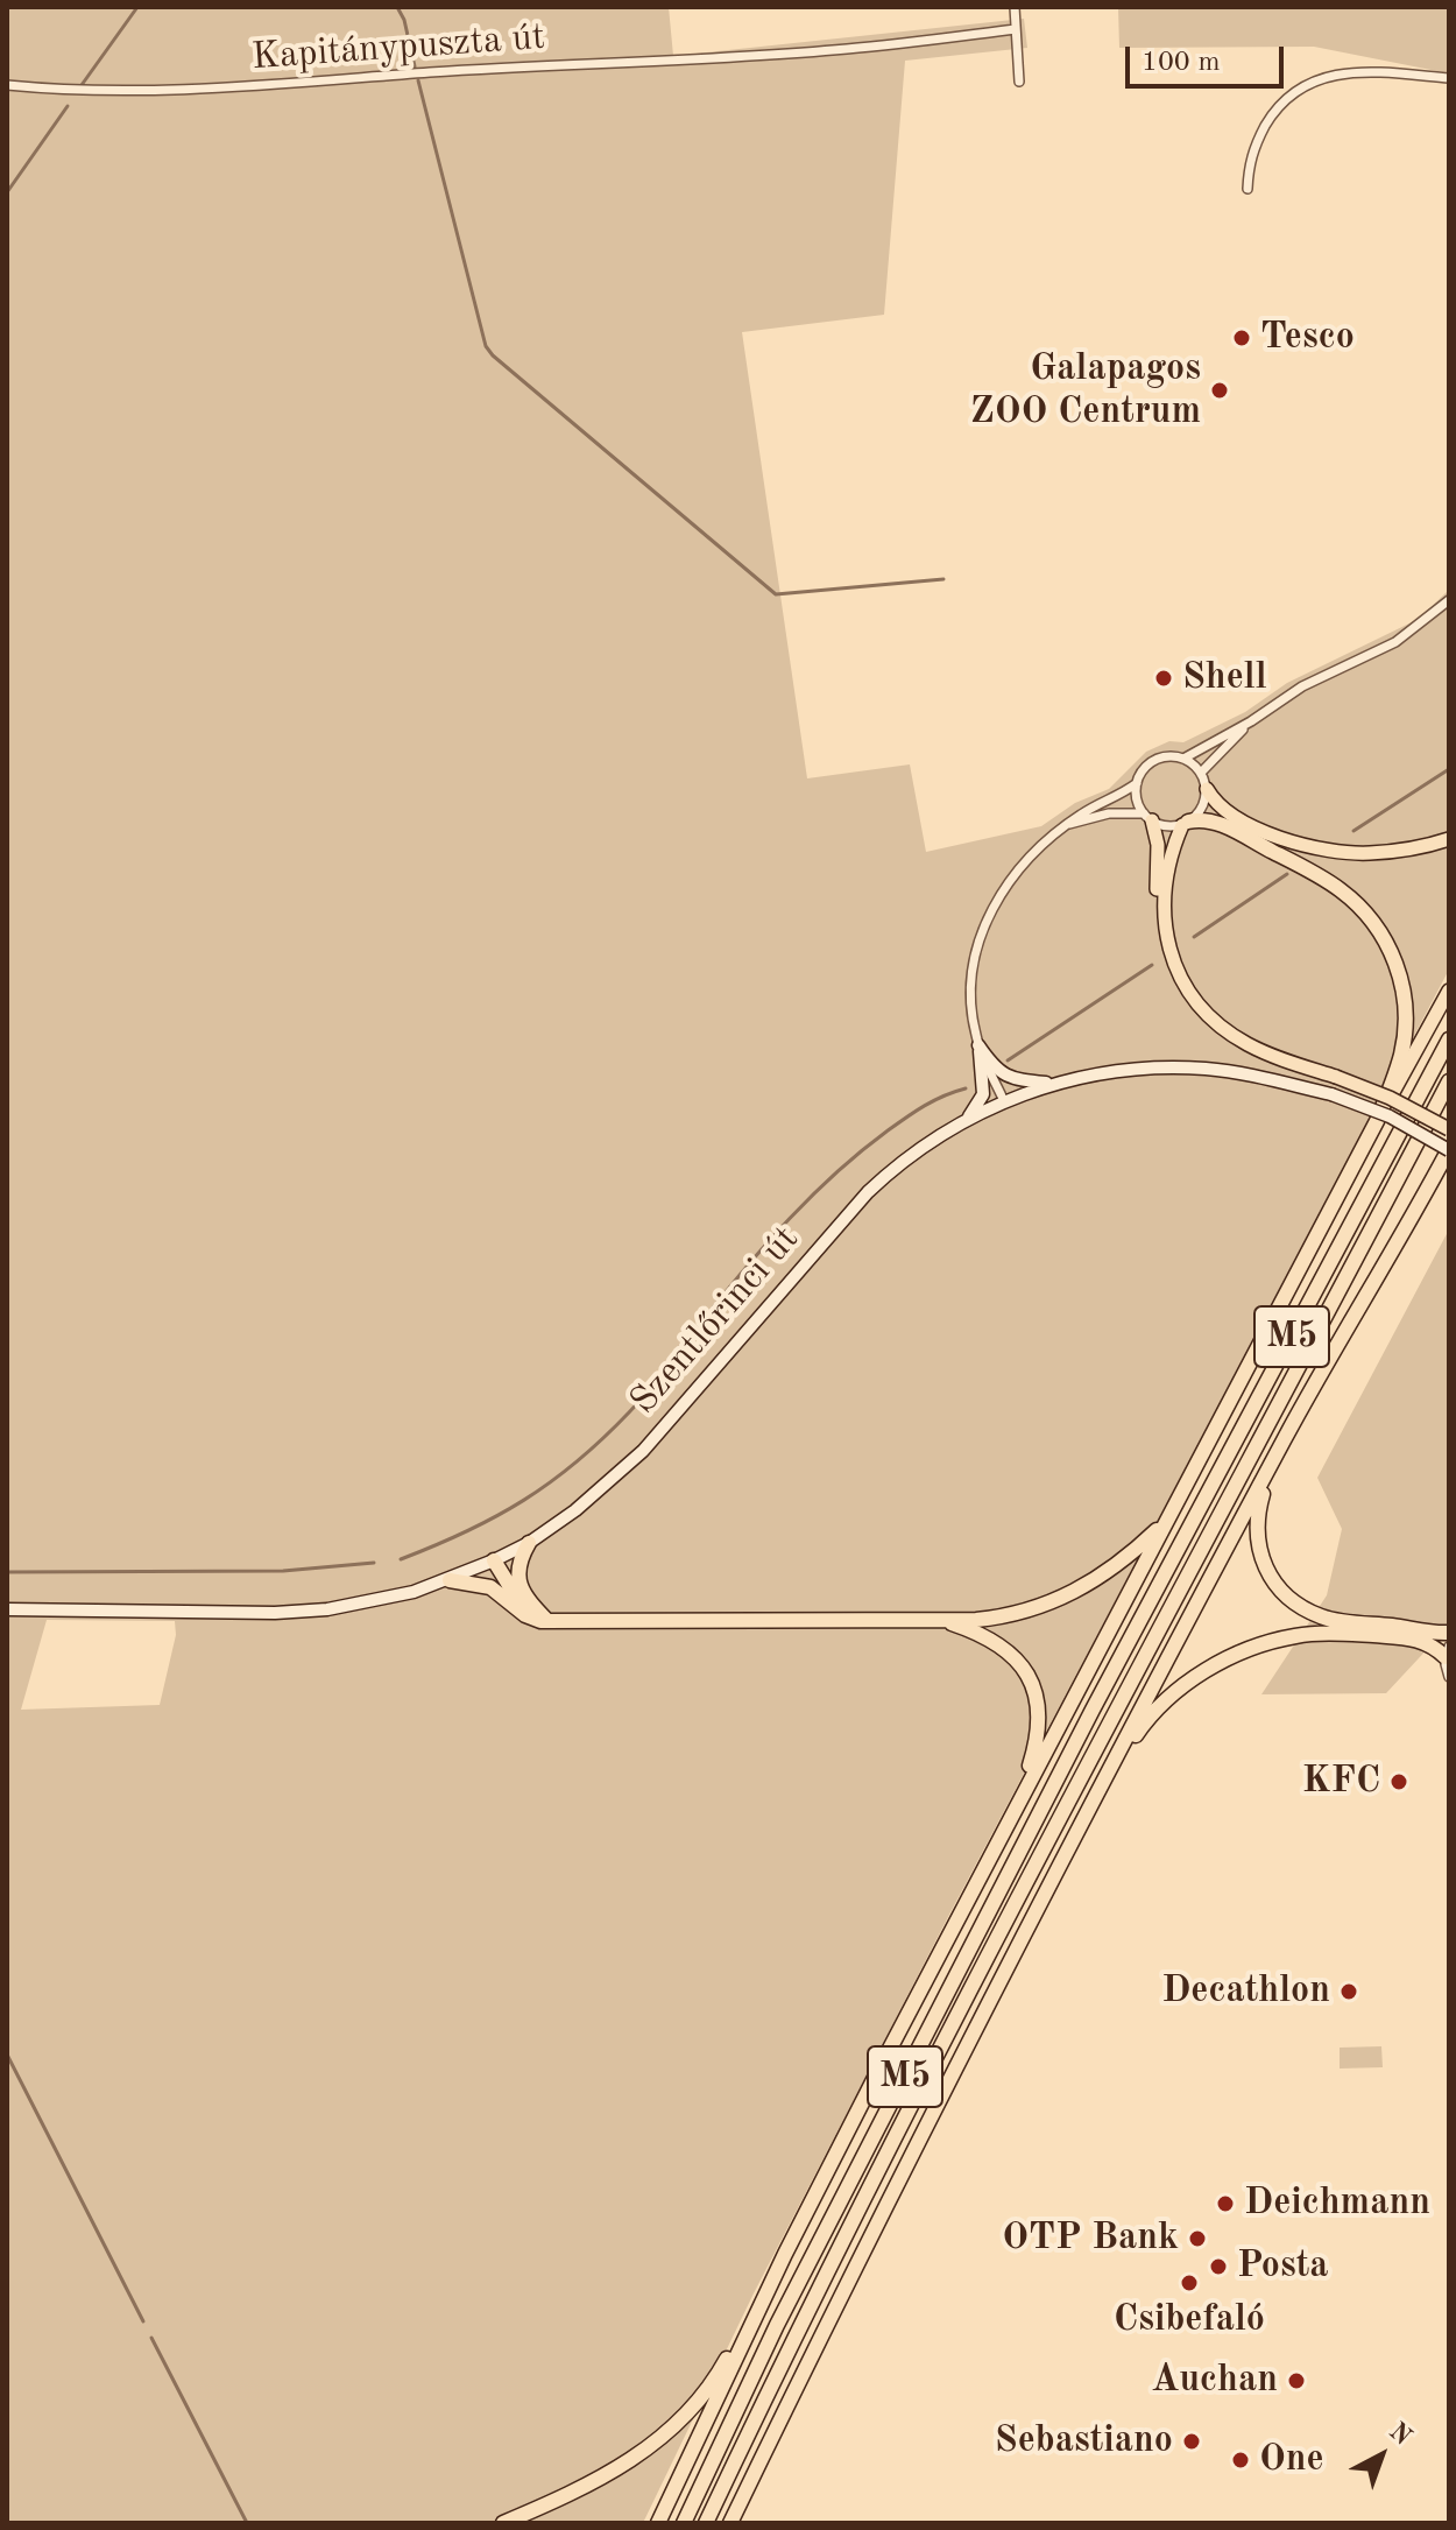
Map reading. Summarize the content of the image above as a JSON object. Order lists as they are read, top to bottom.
{
  "streets": {
    "highway": ["M5"],
    "main road": ["Szentlőrinci út"],
    "street": ["Kapitánypuszta út"]
  },
  "crossings": [
    ["Szentlőrinci út", "M5"]
  ],
  "places": [
    "Tesco",
    "Galapagos ZOO Centrum",
    "Shell",
    "KFC",
    "Decathlon",
    "Deichmann",
    "OTP Bank",
    "Posta",
    "Csibefaló",
    "Auchan",
    "Sebastiano",
    "One"
  ],
  "scale_bar": "100 m",
  "north": "top right"
}
